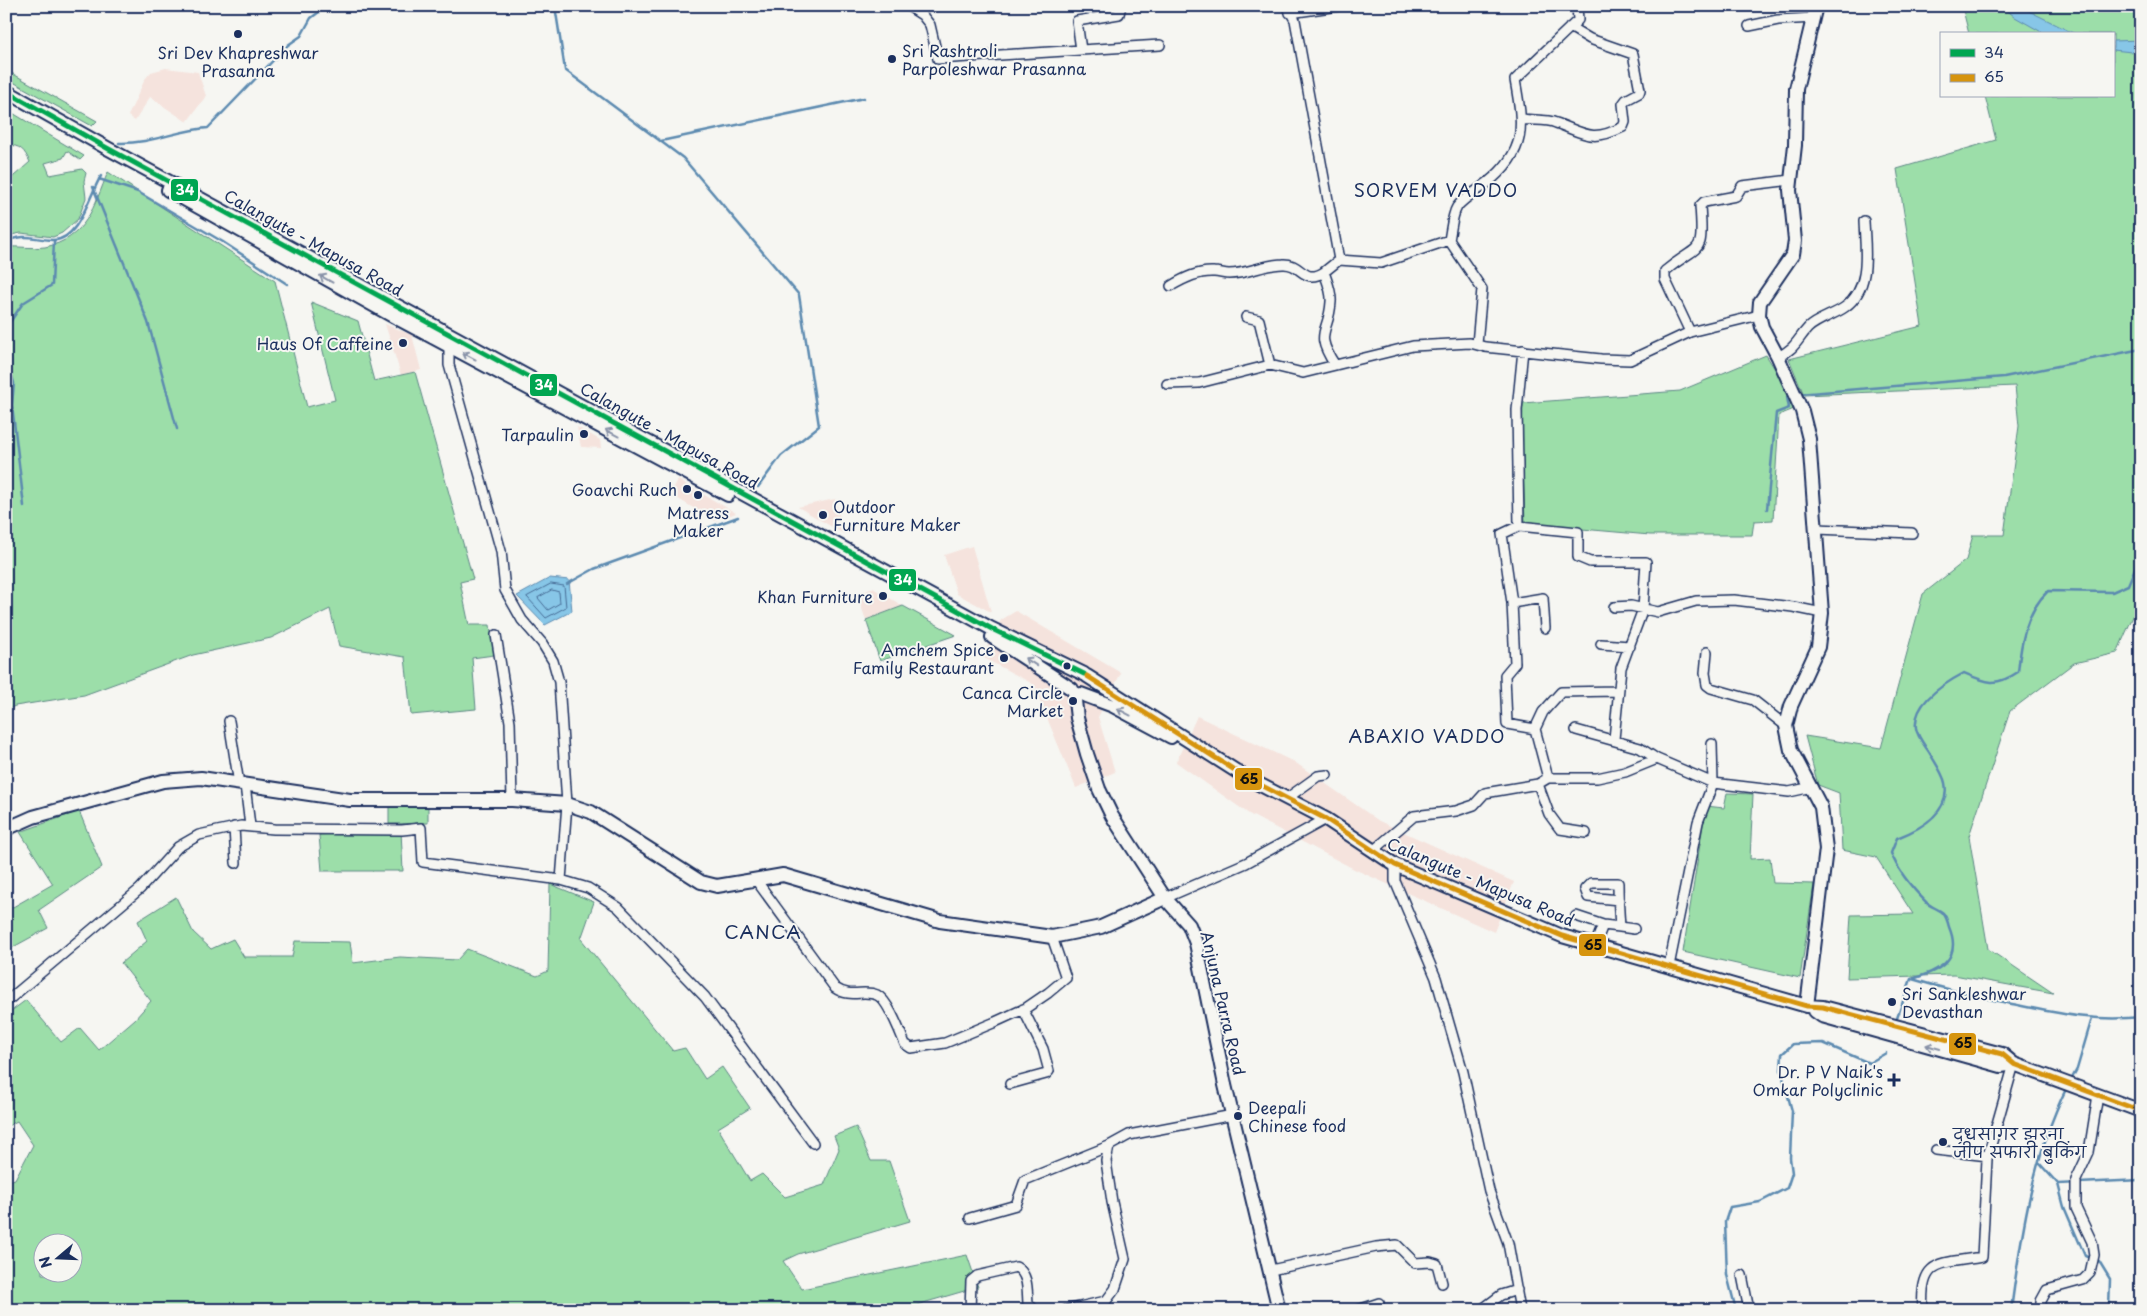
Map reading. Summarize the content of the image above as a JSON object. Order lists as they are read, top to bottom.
{
  "streets": {
    "main road": ["Calangute - Mapusa Road", "Anjuna Parra Road"]
  },
  "crossings": [
    ["Calangute - Mapusa Road", "Anjuna Parra Road"]
  ],
  "districts": ["SORVEM VADDO", "ABAXIO VADDO", "CANCA"],
  "places": {
    "other": [
      "Sri Dev Khapreshwar Prasanna",
      "Sri Rashtroli Parpoleshwar Prasanna",
      "Haus Of Caffeine",
      "Tarpaulin",
      "Goavchi Ruch",
      "Matress Maker",
      "Outdoor Furniture Maker",
      "Khan Furniture",
      "Amchem Spice Family Restaurant",
      "Canca Circle Market",
      "Sri Sankleshwar Devasthan",
      "Deepali Chinese food",
      "दूधसागर झरना जीप सफारी बुकिंग"
    ],
    "health": ["Dr. P V Naik's Omkar Polyclinic"]
  },
  "lines": ["transit line 34", "transit line 65"],
  "legend": ["34", "65"],
  "north": "left"
}
